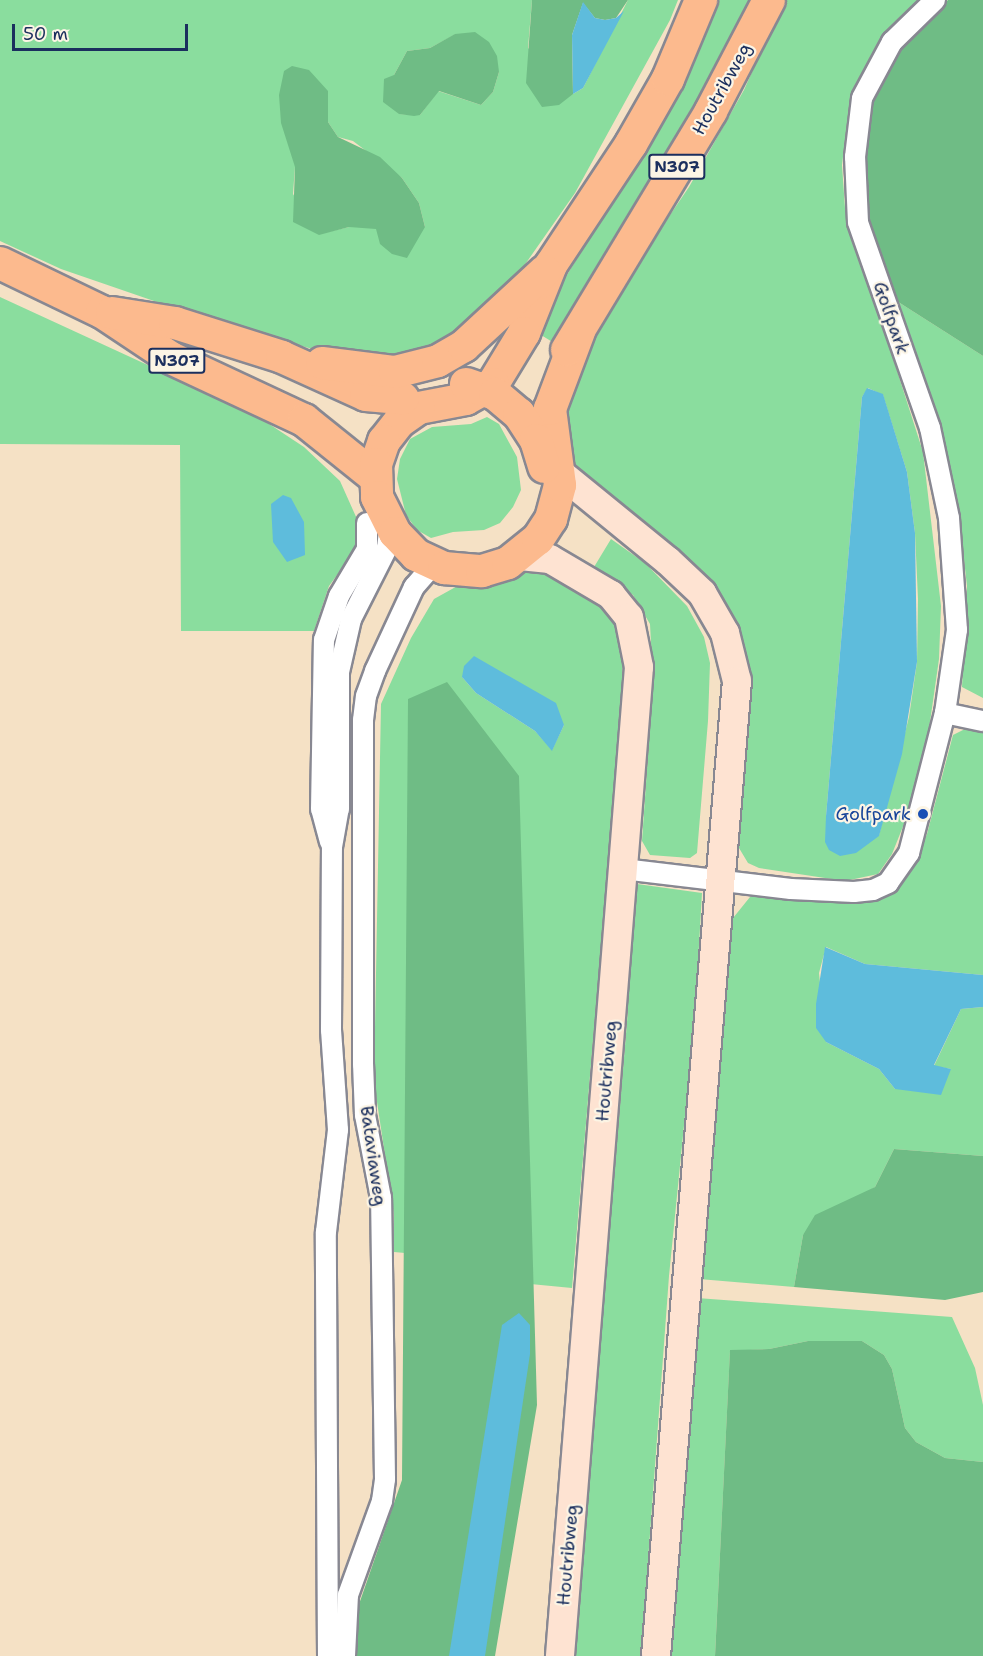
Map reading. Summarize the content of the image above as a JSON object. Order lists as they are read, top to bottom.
{
  "streets": {
    "main road": ["Houtribweg", "N307"],
    "street": ["Golfpark", "Bataviaweg"]
  },
  "crossings": [
    ["Houtribweg", "N307"],
    ["Houtribweg", "Golfpark"],
    ["Houtribweg", "Bataviaweg"],
    ["N307", "Bataviaweg"]
  ],
  "places": ["Golfpark"],
  "scale_bar": "50 m"
}
